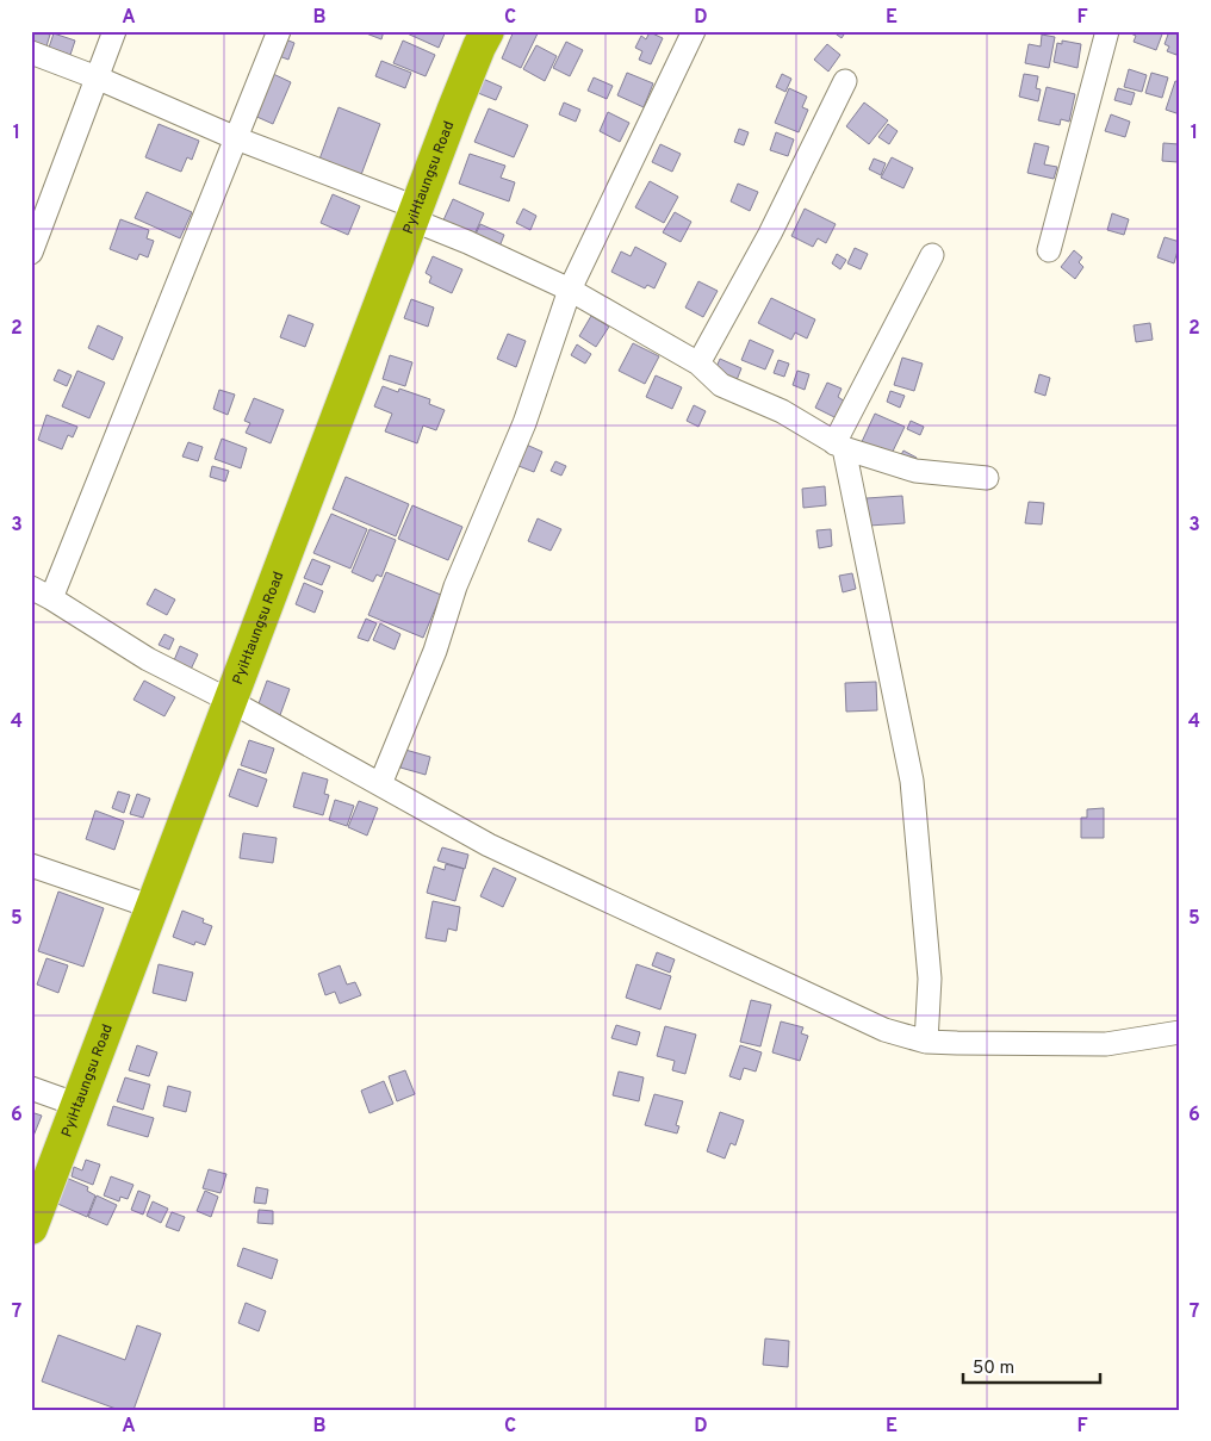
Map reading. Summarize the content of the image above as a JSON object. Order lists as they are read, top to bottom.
{
  "streets": {
    "highway": ["PyiHtaungsu Road"]
  },
  "scale_bar": "50 m",
  "grid": {
    "columns": [
      "A",
      "B",
      "C",
      "D",
      "E",
      "F"
    ],
    "rows": [
      "1",
      "2",
      "3",
      "4",
      "5",
      "6",
      "7"
    ]
  }
}
